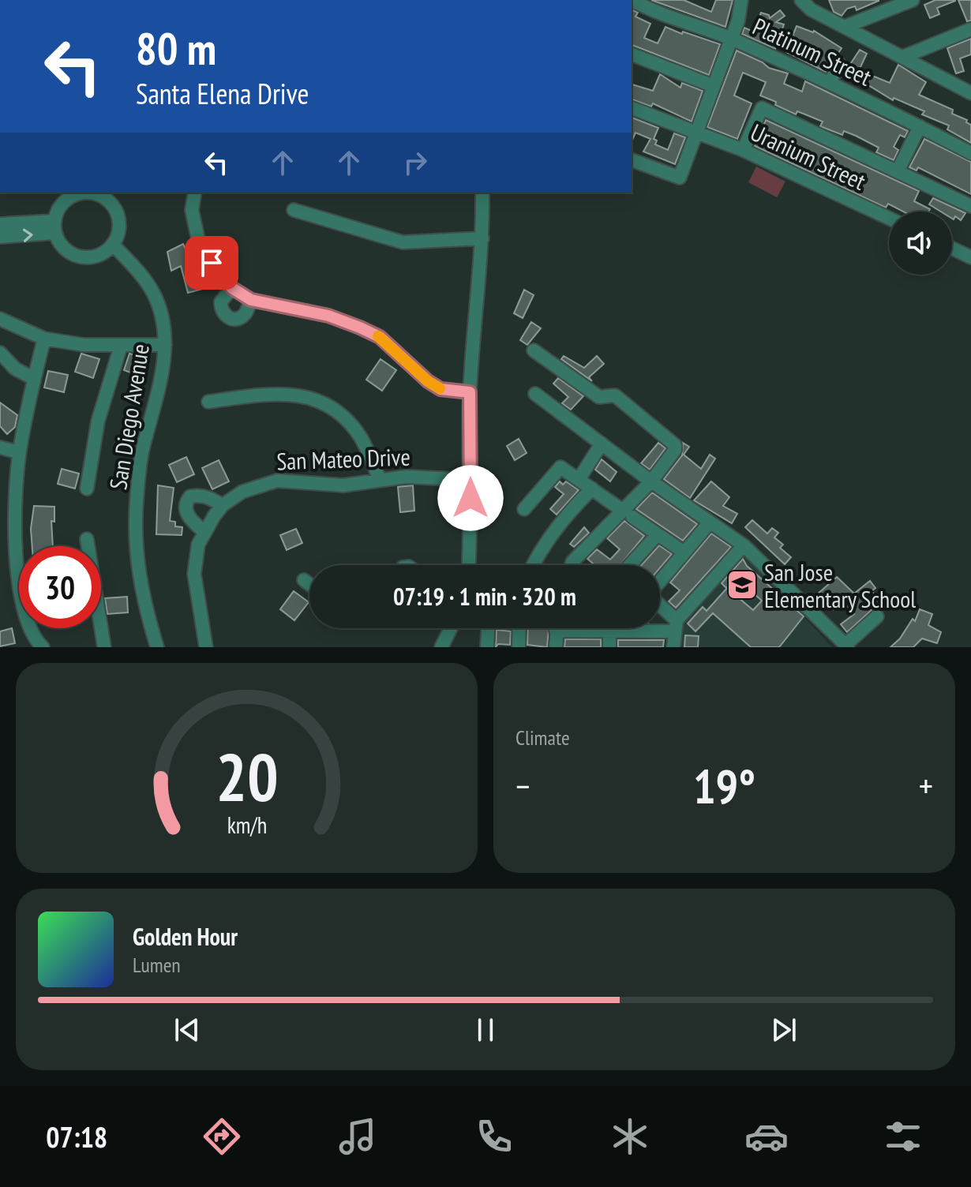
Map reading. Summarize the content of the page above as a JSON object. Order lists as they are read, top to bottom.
{
  "streets": {
    "street": [
      "Platinum Street",
      "Uranium Street",
      "San Diego Avenue",
      "San Mateo Drive"
    ]
  },
  "places": {
    "school or university": ["San Jose Elementary School"]
  },
  "page": {
    "turn": ["80 m", "Santa Elena Drive"],
    "limit": "30",
    "trip": "07:19 · 1 min · 320 m",
    "tile": "Climate",
    "heat": ["−", "19°", "+"],
    "song": ["Golden Hour", "Lumen"],
    "tabs": "07:18",
    "gauge": ["20", "km/h"]
  }
}
